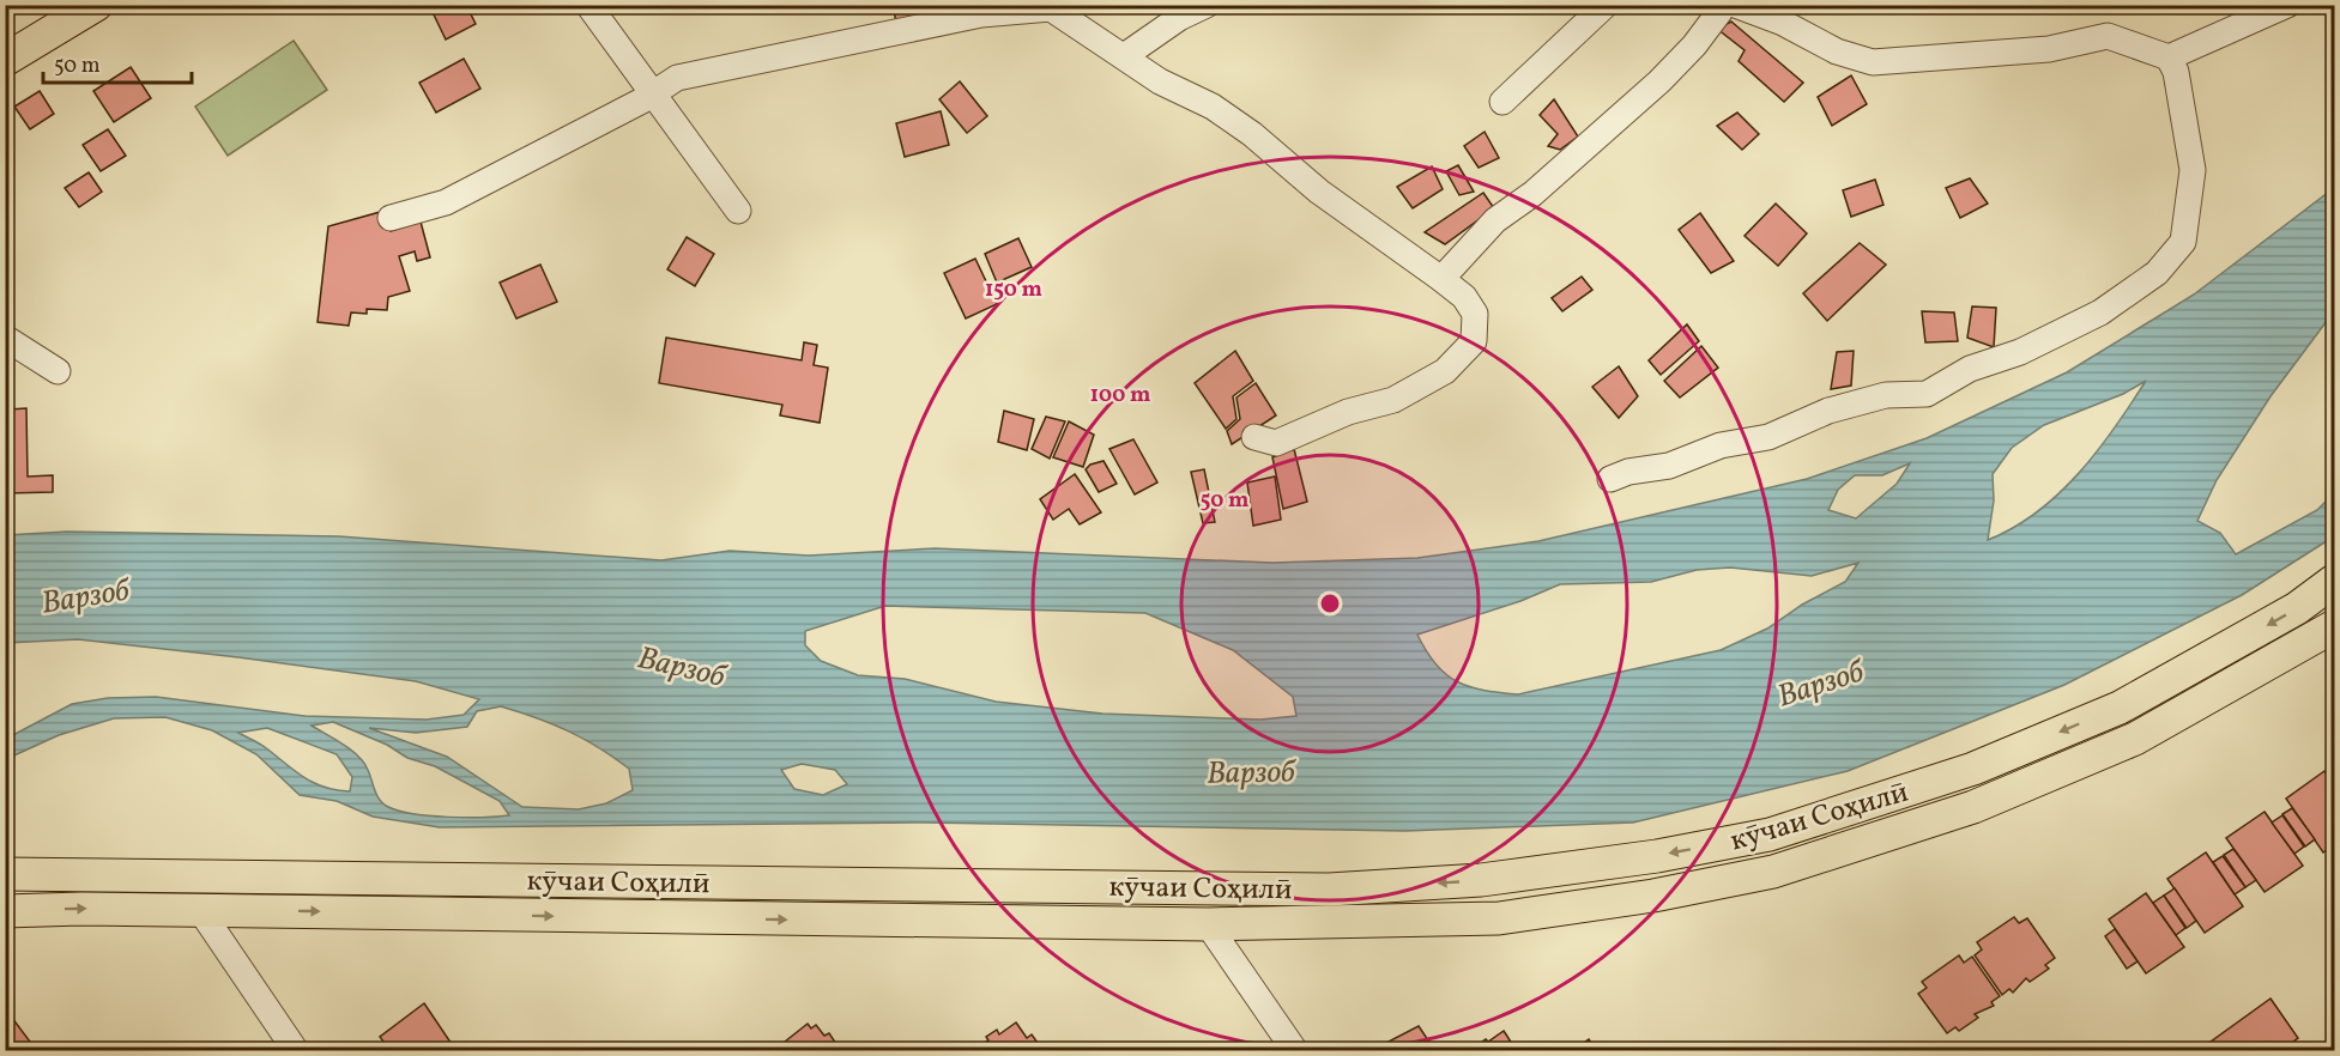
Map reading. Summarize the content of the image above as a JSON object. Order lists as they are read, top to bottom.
{
  "streets": {
    "main road": ["кӯчаи Соҳилӣ"]
  },
  "water": ["Варзоб"],
  "scale_bar": "50 m",
  "rings": ["150 m", "100 m", "50 m"]
}
